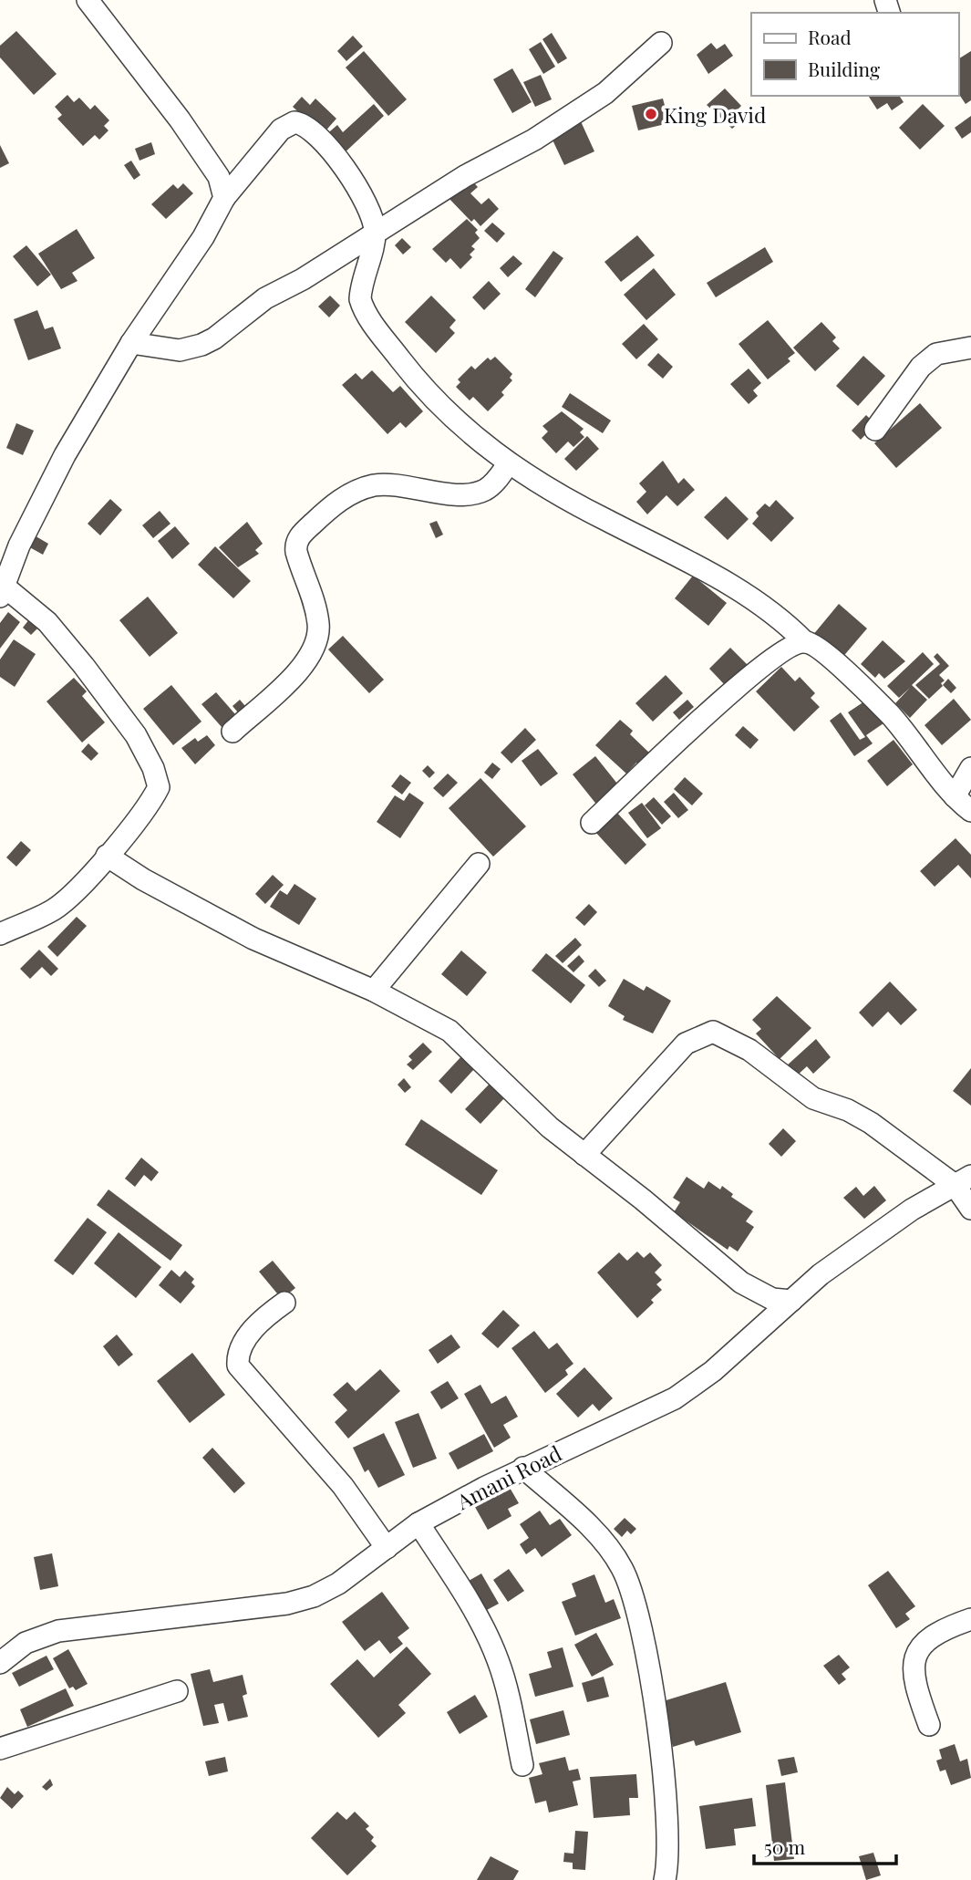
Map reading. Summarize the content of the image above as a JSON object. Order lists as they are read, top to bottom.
{
  "streets": {
    "street": ["Amani Road"]
  },
  "places": ["King David"],
  "legend": ["Road", "Building"],
  "scale_bar": "50 m"
}
